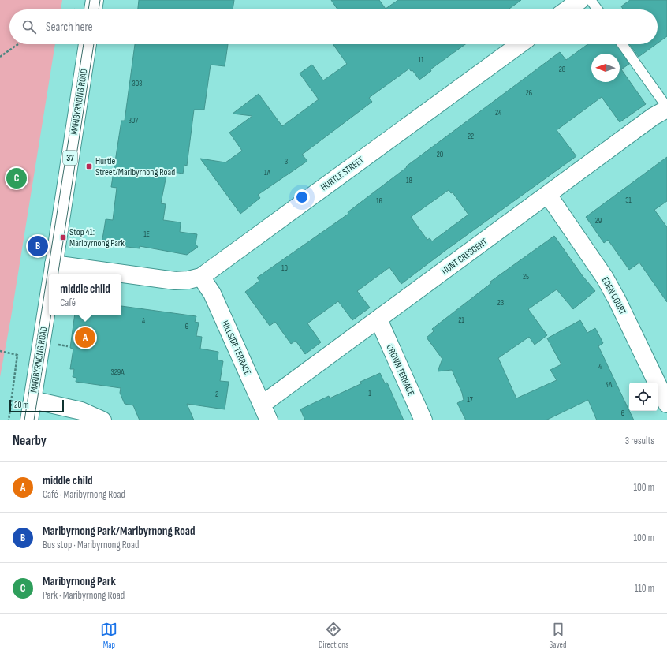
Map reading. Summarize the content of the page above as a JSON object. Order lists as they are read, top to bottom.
{
  "streets": {
    "street": [
      "MARIBYRNONG ROAD",
      "37",
      "HURTLE STREET",
      "HUNT CRESCENT",
      "EDEN COURT",
      "HILLSIDE TERRACE",
      "CROWN TERRACE"
    ]
  },
  "crossings": [
    ["MARIBYRNONG ROAD", "HURTLE STREET"],
    ["HURTLE STREET", "HILLSIDE TERRACE"],
    ["HUNT CRESCENT", "EDEN COURT"],
    ["HUNT CRESCENT", "HILLSIDE TERRACE"],
    ["HUNT CRESCENT", "CROWN TERRACE"]
  ],
  "places": {
    "transit": ["Hurtle Street/Maribyrnong Road", "Stop 41: Maribyrnong Park"]
  },
  "house_numbers": [
    "11",
    "28",
    "303",
    "26",
    "24",
    "307",
    "22",
    "20",
    "3",
    "1A",
    "18",
    "31",
    "16",
    "29",
    "1E",
    "10",
    "25",
    "23",
    "21",
    "4",
    "6",
    "4",
    "329A",
    "4A",
    "1",
    "2",
    "17",
    "6"
  ],
  "scale_bar": "20 m",
  "north": "left",
  "page": {
    "search": "Search here",
    "pins": ["C", "B", "A"],
    "popup": ["middle child", "Café"],
    "scale": "20 m",
    "heading": ["Nearby", "3 results"],
    "list": [
      {
        "mark": "A",
        "name": "middle child",
        "note": "Café · Maribyrnong Road",
        "value": "100 m"
      },
      {
        "mark": "B",
        "name": "Maribyrnong Park/Maribyrnong Road",
        "note": "Bus stop · Maribyrnong Road",
        "value": "100 m"
      },
      {
        "mark": "C",
        "name": "Maribyrnong Park",
        "note": "Park · Maribyrnong Road",
        "value": "110 m"
      }
    ],
    "nav": ["Map", "Directions", "Saved"]
  }
}
